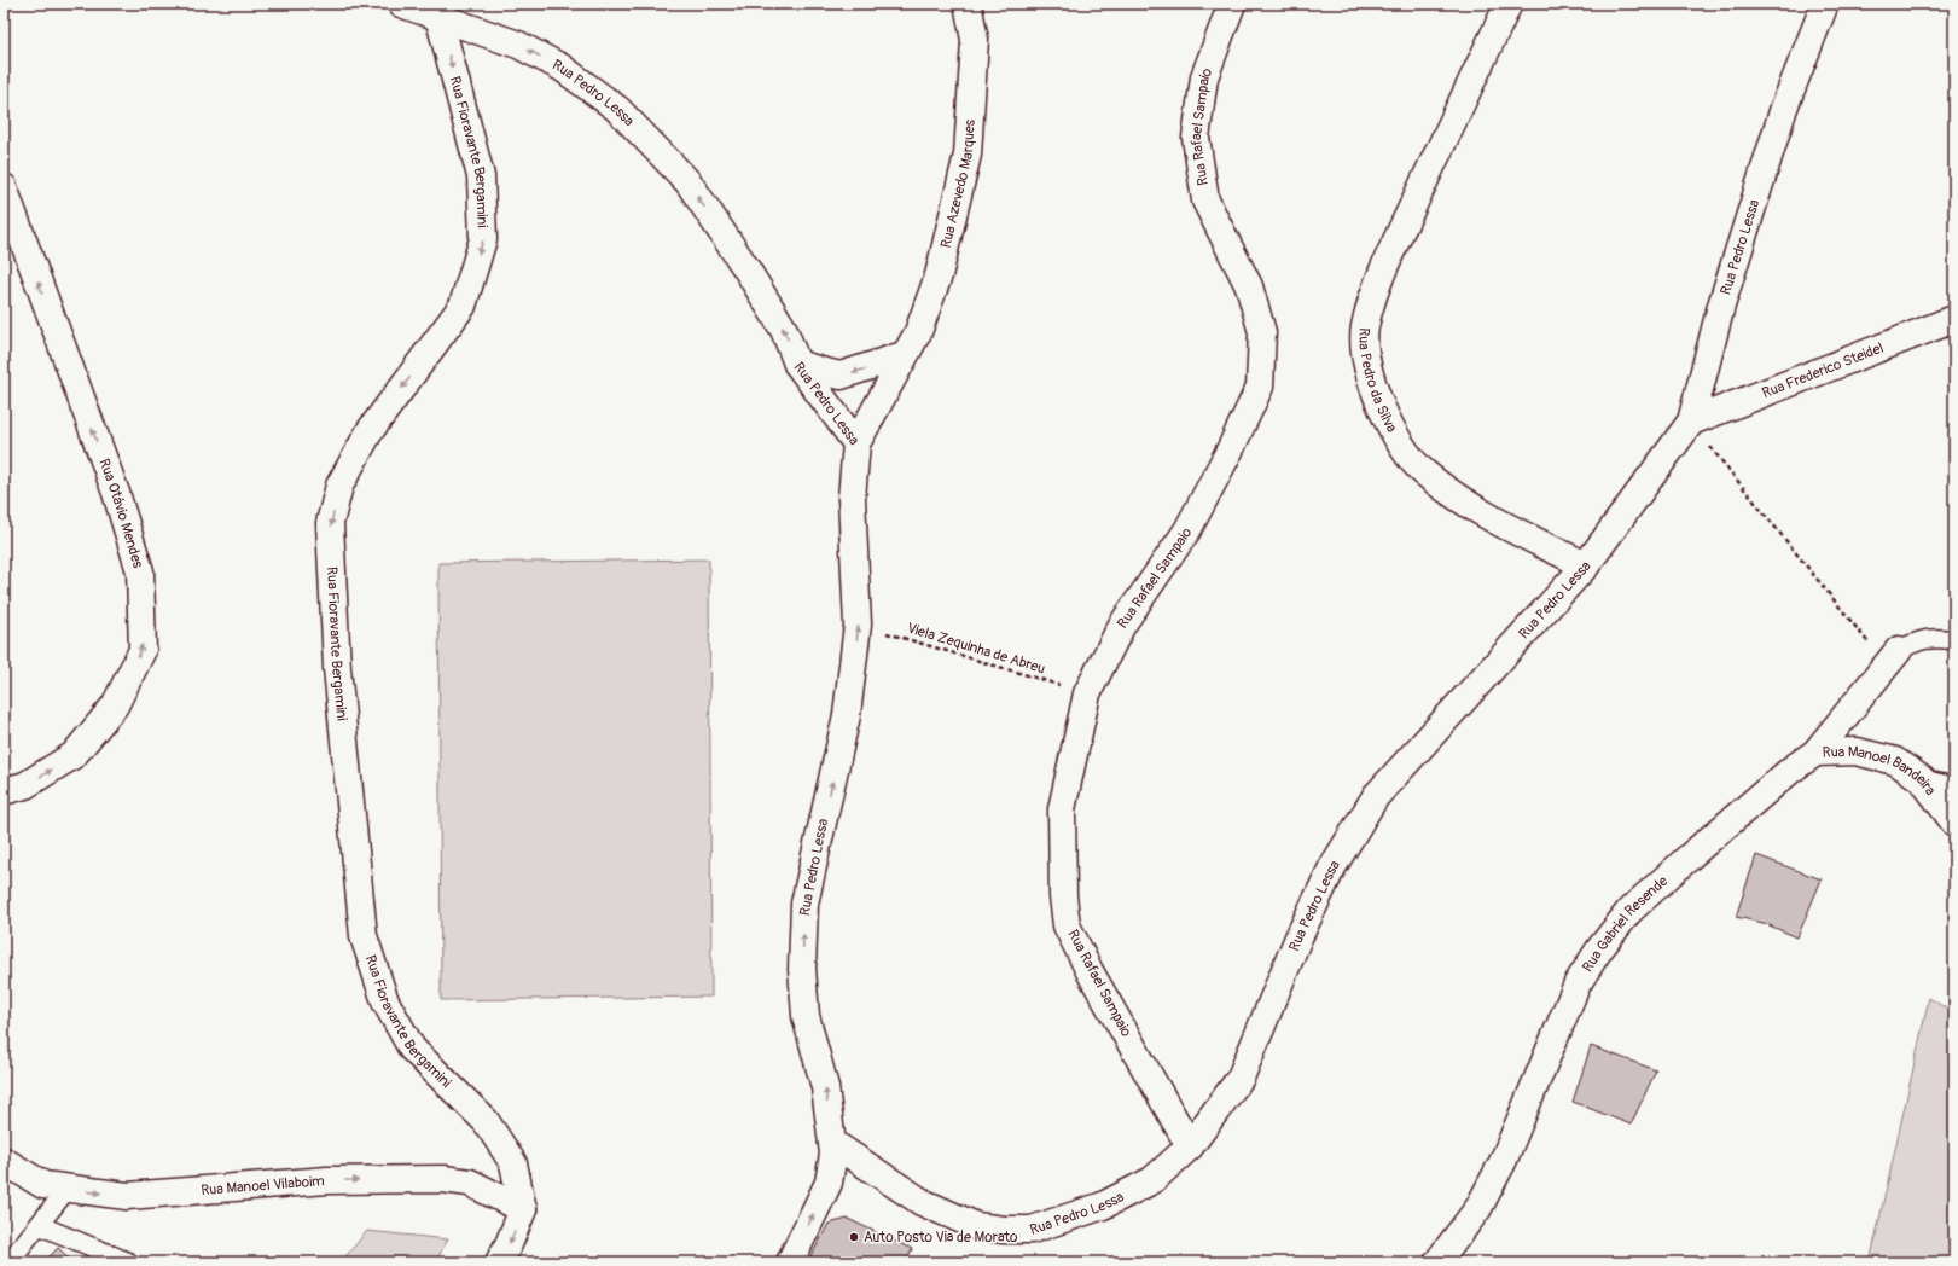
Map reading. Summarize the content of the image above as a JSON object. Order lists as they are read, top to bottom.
{
  "streets": {
    "street": [
      "Rua Pedro Lessa",
      "Rua Rafael Sampaio",
      "Rua Fioravante Bergamini",
      "Rua Azevedo Marques",
      "Rua Frederico Steidel",
      "Rua Pedro da Silva",
      "Rua Otávio Mendes",
      "Rua Manoel Bandeira",
      "Rua Gabriel Resende",
      "Rua Manoel Vilaboim"
    ],
    "path": ["Viela Zequinha de Abreu"]
  },
  "crossings": [
    ["Rua Pedro Lessa", "Rua Rafael Sampaio"],
    ["Rua Pedro Lessa", "Rua Fioravante Bergamini"],
    ["Rua Pedro Lessa", "Rua Azevedo Marques"],
    ["Rua Pedro Lessa", "Rua Frederico Steidel"],
    ["Rua Pedro Lessa", "Rua Pedro da Silva"],
    ["Rua Pedro Lessa", "Viela Zequinha de Abreu"],
    ["Rua Rafael Sampaio", "Viela Zequinha de Abreu"],
    ["Rua Fioravante Bergamini", "Rua Manoel Vilaboim"],
    ["Rua Manoel Bandeira", "Rua Gabriel Resende"]
  ],
  "one_way": ["Rua Fioravante Bergamini", "Rua Otávio Mendes", "Rua Manoel Vilaboim"],
  "places": ["Auto Posto Via de Morato"]
}
